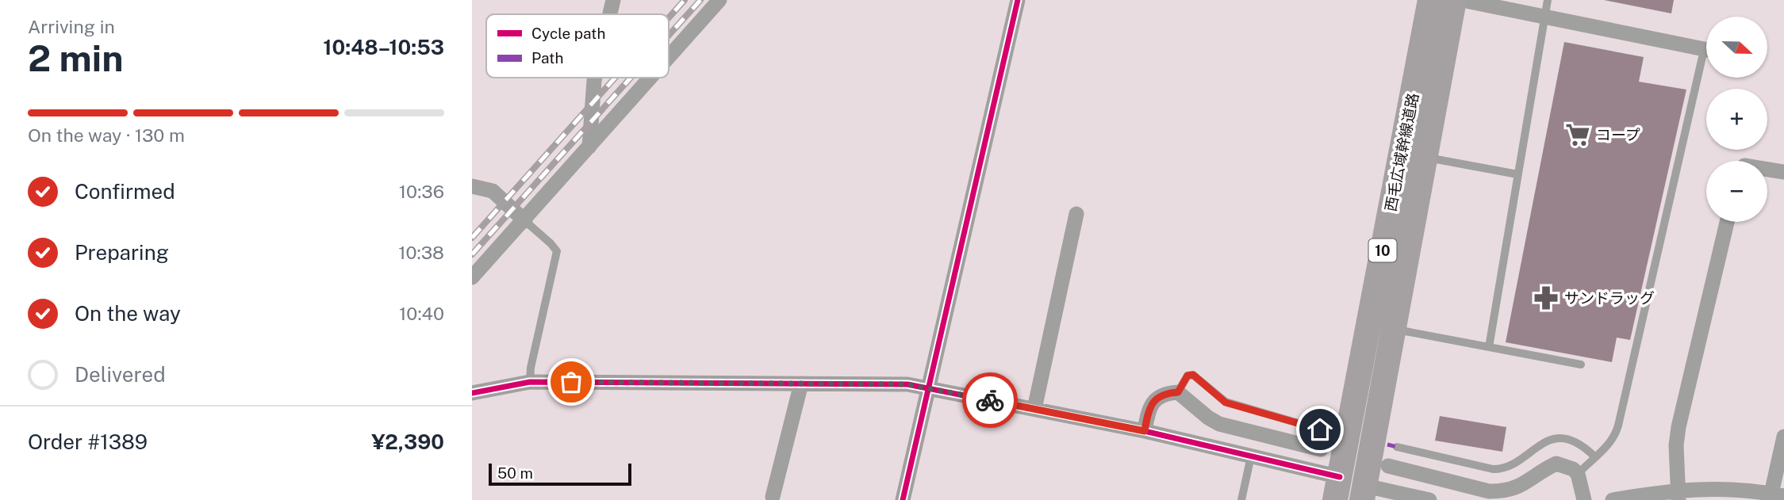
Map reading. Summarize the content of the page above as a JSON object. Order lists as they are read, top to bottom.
{
  "streets": {
    "main road": ["西毛広域幹線道路", "10"]
  },
  "places": {
    "supermarket": ["コープ"],
    "pharmacy": ["サンドラッグ"]
  },
  "legend": ["Cycle path", "Path"],
  "scale_bar": "50 m",
  "north": "right",
  "page": {
    "heading": ["2 min", "Arriving in", "10:48–10:53"],
    "panel": ["Order #1389", "¥2,390"],
    "map_buttons": ["+", "−"],
    "bar": "On the way · 130 m",
    "list": [
      ["Confirmed", "10:36"],
      ["Preparing", "10:38"],
      ["On the way", "10:40"],
      "Delivered"
    ],
    "scale": "50 m"
  }
}
